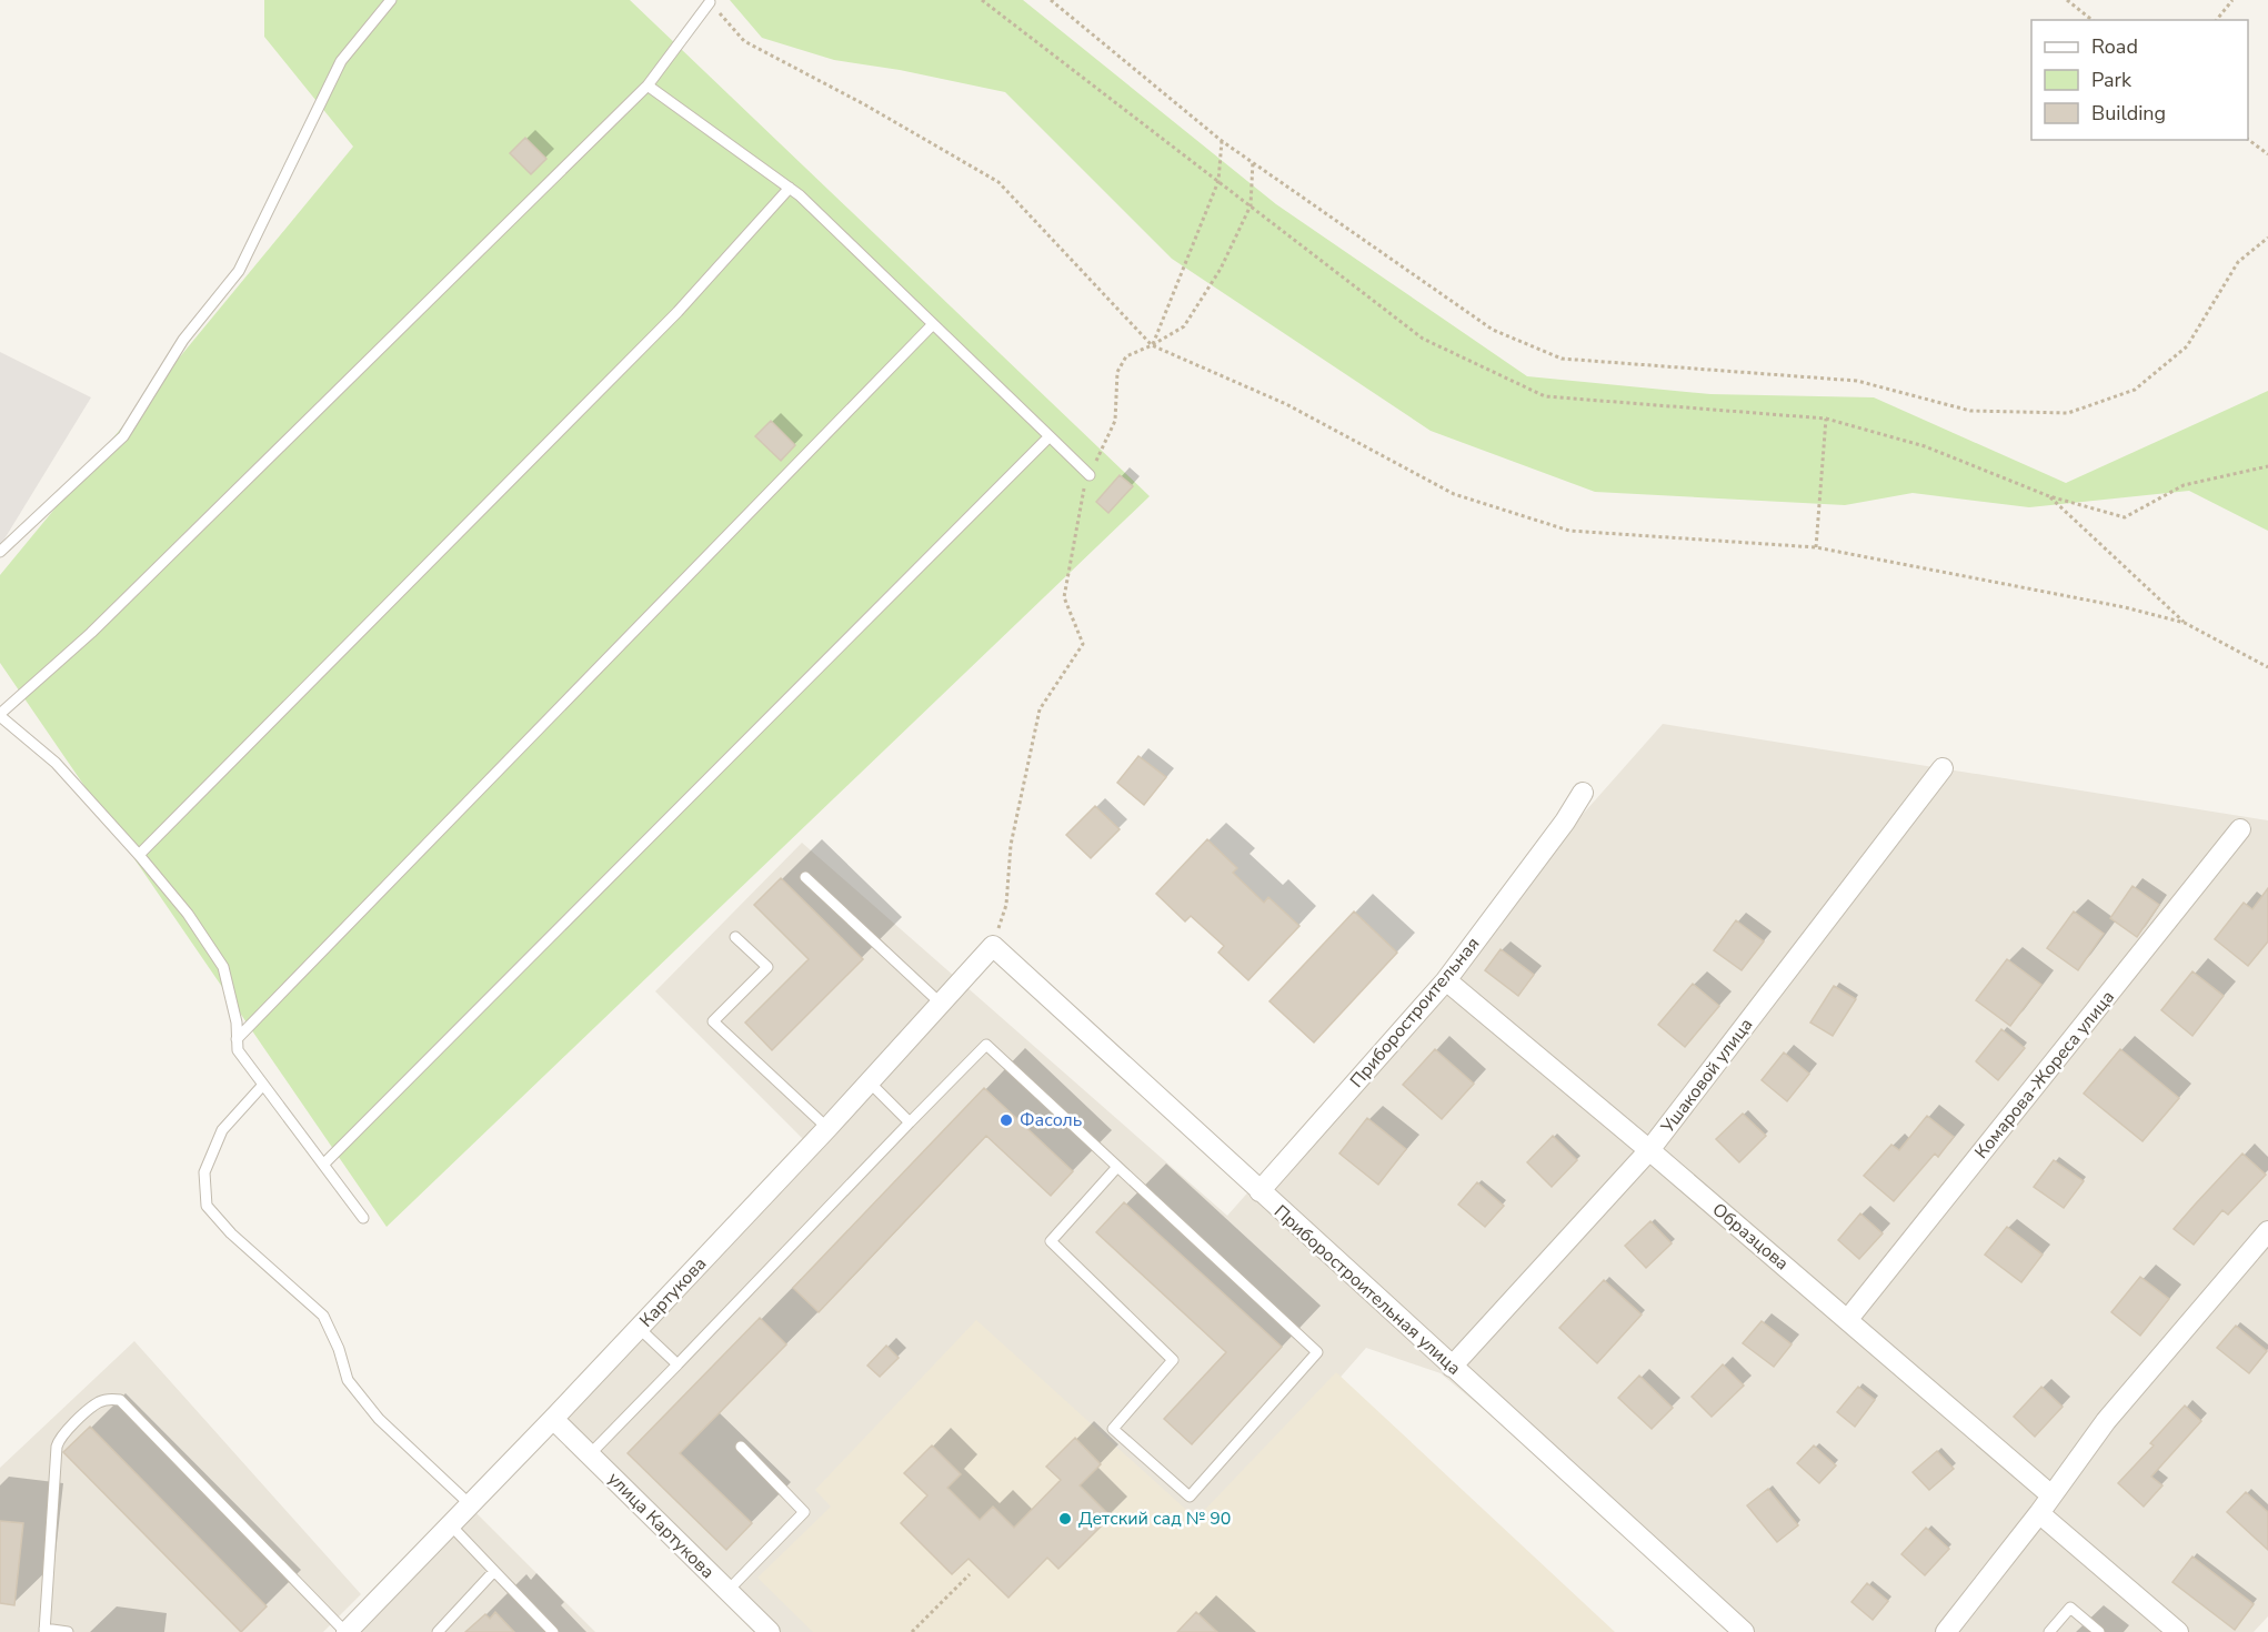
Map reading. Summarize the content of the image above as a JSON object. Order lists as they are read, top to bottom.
{
  "streets": {
    "street": [
      "Приборостроительная",
      "Комарова-Жореса улица",
      "Ушаковой улица",
      "Образцова",
      "Приборостроительная улица",
      "Картукова",
      "улица Картукова"
    ]
  },
  "crossings": [
    ["Приборостроительная", "Образцова"],
    ["Приборостроительная", "Приборостроительная улица"],
    ["Комарова-Жореса улица", "Образцова"],
    ["Ушаковой улица", "Образцова"],
    ["Ушаковой улица", "Приборостроительная улица"],
    ["Приборостроительная улица", "Картукова"],
    ["Картукова", "улица Картукова"]
  ],
  "places": ["Фасоль", "Детский сад № 90"],
  "legend": ["Road", "Park", "Building"]
}
